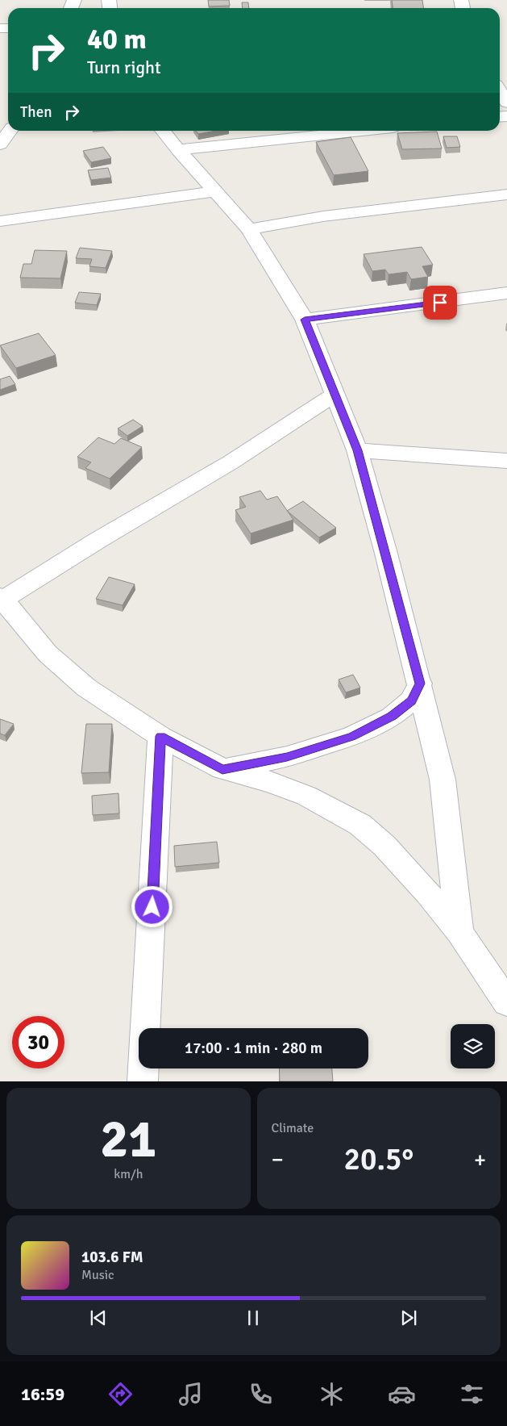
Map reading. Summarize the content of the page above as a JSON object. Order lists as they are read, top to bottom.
{
  "page": {
    "turn": ["40 m", "Turn right"],
    "then": "Then",
    "limit": "30",
    "trip": "17:00 · 1 min · 280 m",
    "tile": [
      ["21", "km/h"],
      "Climate"
    ],
    "heat": ["−", "20.5°", "+"],
    "song": ["103.6 FM", "Music"],
    "tabs": "16:59"
  }
}
